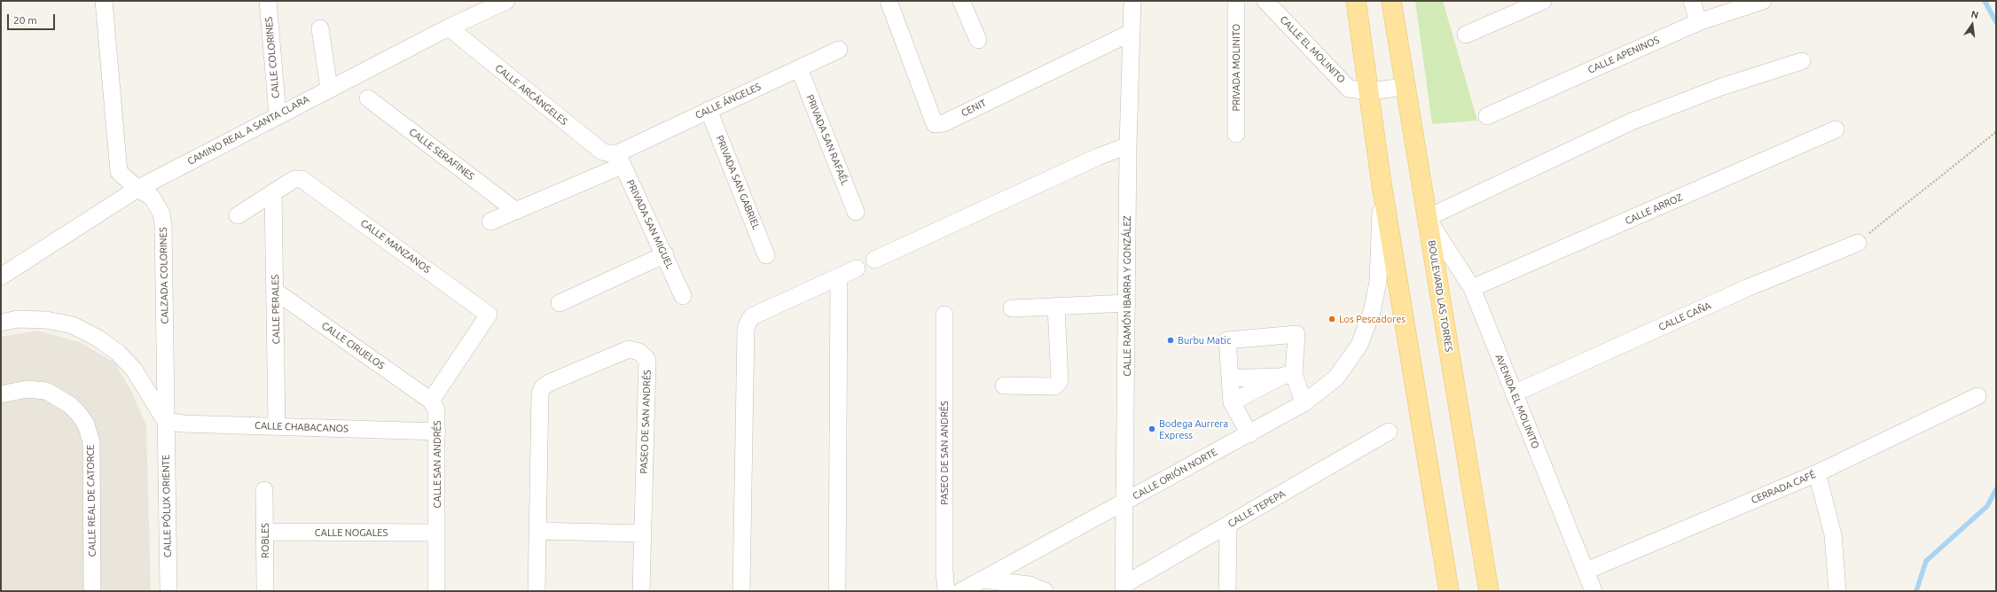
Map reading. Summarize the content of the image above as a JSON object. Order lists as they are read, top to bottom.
{
  "streets": {
    "main road": ["BOULEVARD LAS TORRES"],
    "street": [
      "CALLE EL MOLINITO",
      "CALLE APENINOS",
      "CALLE COLORINES",
      "PRIVADA MOLINITO",
      "CALLE ARCÁNGELES",
      "CALLE ÁNGELES",
      "CENIT",
      "CAMINO REAL A SANTA CLARA",
      "PRIVADA SAN RAFAÉL",
      "CALLE SERAFINES",
      "PRIVADA SAN GABRIEL",
      "CALLE ARROZ",
      "PRIVADA SAN MIGUEL",
      "CALLE MANZANOS",
      "CALZADA COLORINES",
      "CALLE RAMÓN IBARRA Y GONZÁLEZ",
      "CALLE PERALES",
      "CALLE CAÑA",
      "CALLE CIRUELOS",
      "AVENIDA EL MOLINITO",
      "PASEO DE SAN ANDRÉS",
      "CALLE CHABACANOS",
      "CALLE SAN ANDRÉS",
      "CALLE ORIÓN NORTE",
      "CERRADA CAFÉ",
      "CALLE REAL DE CATORCE",
      "CALLE PÓLUX ORIENTE",
      "CALLE TEPEPA",
      "CALLE NOGALES",
      "ROBLES"
    ]
  },
  "crossings": [
    ["CALLE EL MOLINITO", "BOULEVARD LAS TORRES"],
    ["CALLE COLORINES", "CAMINO REAL A SANTA CLARA"],
    ["CALLE ARCÁNGELES", "CALLE ÁNGELES"],
    ["CALLE ARCÁNGELES", "CAMINO REAL A SANTA CLARA"],
    ["CALLE ARCÁNGELES", "PRIVADA SAN MIGUEL"],
    ["CALLE ÁNGELES", "PRIVADA SAN RAFAÉL"],
    ["CALLE ÁNGELES", "CALLE SERAFINES"],
    ["CALLE ÁNGELES", "PRIVADA SAN GABRIEL"],
    ["CALLE ÁNGELES", "PRIVADA SAN MIGUEL"],
    ["CENIT", "CALLE RAMÓN IBARRA Y GONZÁLEZ"],
    ["CAMINO REAL A SANTA CLARA", "CALZADA COLORINES"],
    ["CALLE ARROZ", "AVENIDA EL MOLINITO"],
    ["CALLE MANZANOS", "CALLE PERALES"],
    ["CALLE MANZANOS", "CALLE CIRUELOS"],
    ["CALLE MANZANOS", "CALLE SAN ANDRÉS"],
    ["CALZADA COLORINES", "CALLE CHABACANOS"],
    ["CALZADA COLORINES", "CALLE PÓLUX ORIENTE"],
    ["CALLE RAMÓN IBARRA Y GONZÁLEZ", "CALLE ORIÓN NORTE"],
    ["CALLE RAMÓN IBARRA Y GONZÁLEZ", "CALLE TEPEPA"],
    ["BOULEVARD LAS TORRES", "AVENIDA EL MOLINITO"],
    ["CALLE PERALES", "CALLE CIRUELOS"],
    ["CALLE PERALES", "CALLE CHABACANOS"],
    ["CALLE CAÑA", "AVENIDA EL MOLINITO"],
    ["CALLE CIRUELOS", "CALLE SAN ANDRÉS"],
    ["AVENIDA EL MOLINITO", "CERRADA CAFÉ"],
    ["CALLE CHABACANOS", "CALLE SAN ANDRÉS"],
    ["CALLE CHABACANOS", "CALLE PÓLUX ORIENTE"],
    ["CALLE SAN ANDRÉS", "CALLE NOGALES"],
    ["CALLE NOGALES", "ROBLES"]
  ],
  "places": ["Los Pescadores", "Burbu Matic", "Bodega Aurrera Express"],
  "scale_bar": "20 m",
  "north": "top"
}
